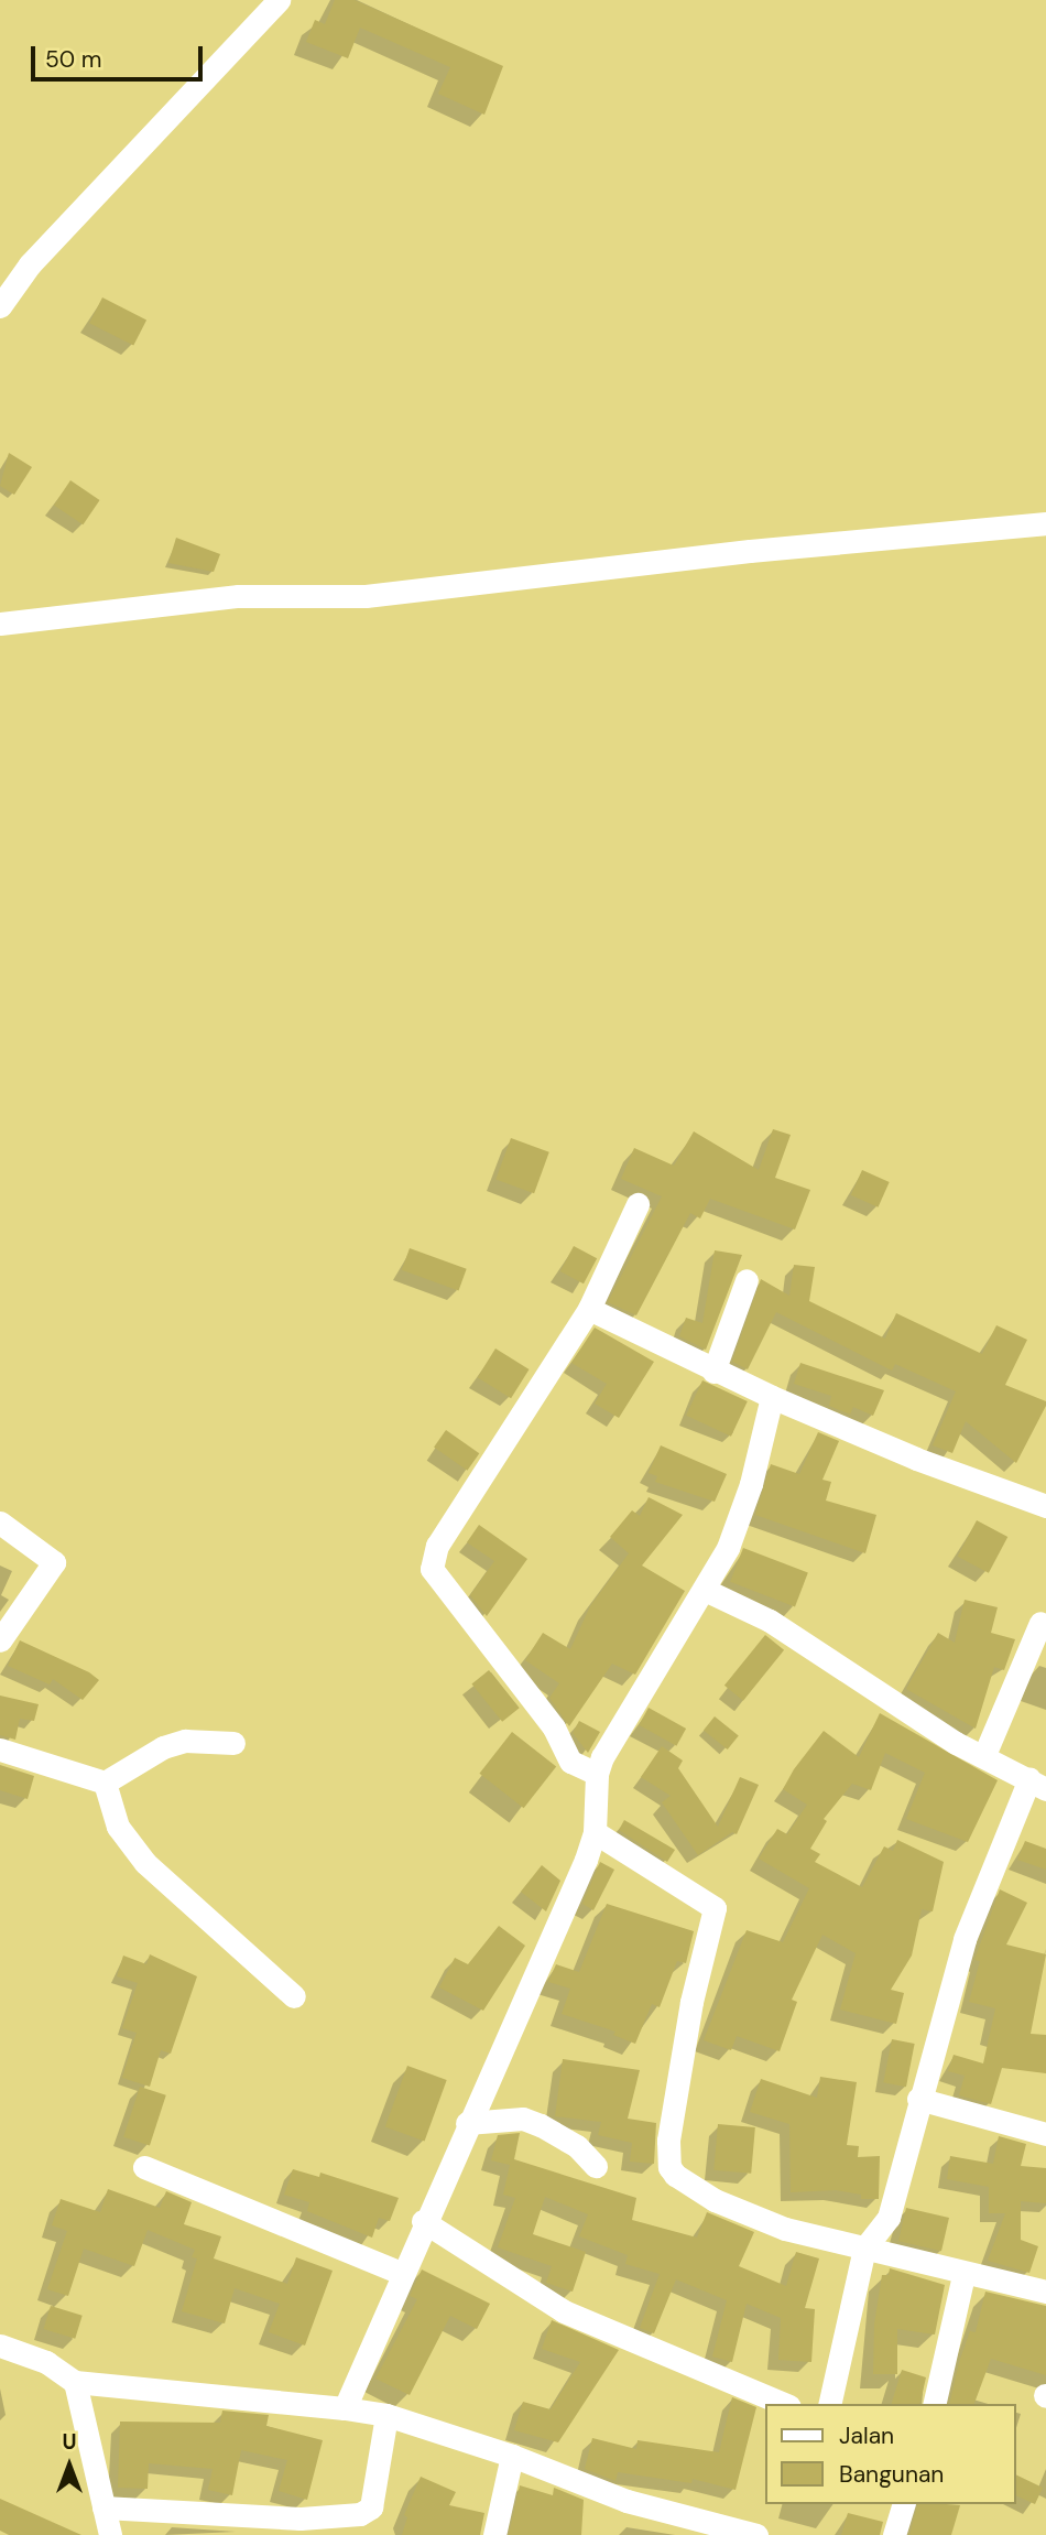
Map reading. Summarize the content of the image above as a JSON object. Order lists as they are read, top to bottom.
{
  "legend": ["Jalan", "Bangunan"],
  "scale_bar": "50 m",
  "north": "top"
}
